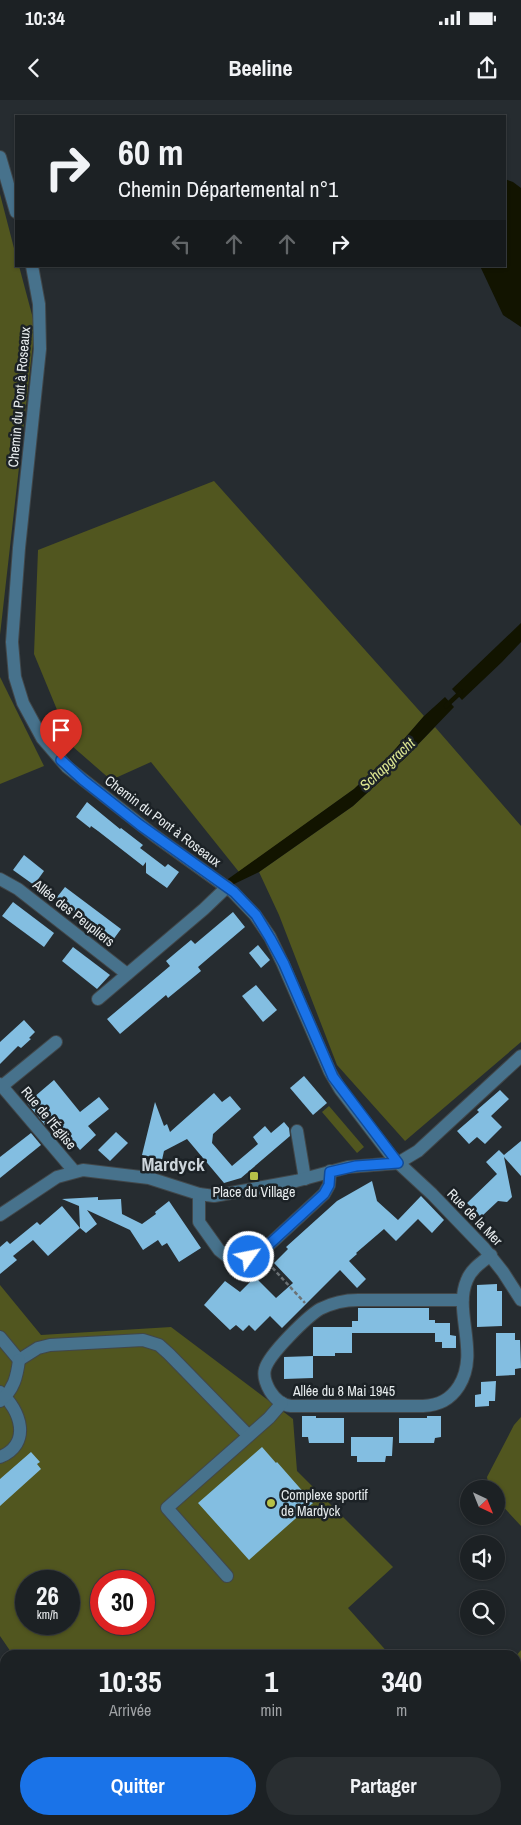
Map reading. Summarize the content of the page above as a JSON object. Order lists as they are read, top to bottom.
{
  "streets": {
    "street": [
      "Chemin du Pont à Roseaux",
      "Allée des Peupliers",
      "Rue de l'Église",
      "Rue de la Mer",
      "Allée du 8 Mai 1945"
    ]
  },
  "crossings": [
    ["Chemin du Pont à Roseaux", "Rue de la Mer"],
    ["Rue de la Mer", "Allée du 8 Mai 1945"]
  ],
  "districts": ["Mardyck"],
  "water": ["Schapgracht"],
  "places": {
    "transit": ["Place du Village"],
    "other": ["Complexe sportif de Mardyck"]
  },
  "north": "bottom right",
  "page": {
    "status": "10:34",
    "header": "Beeline",
    "turn": ["60 m", "Chemin Départemental n°1"],
    "speed": "26 km/h",
    "limit": "30",
    "eta": [
      "10:35",
      "Arrivée",
      "1",
      "min",
      "340",
      "m"
    ],
    "buttons": ["Quitter", "Partager"]
  }
}
